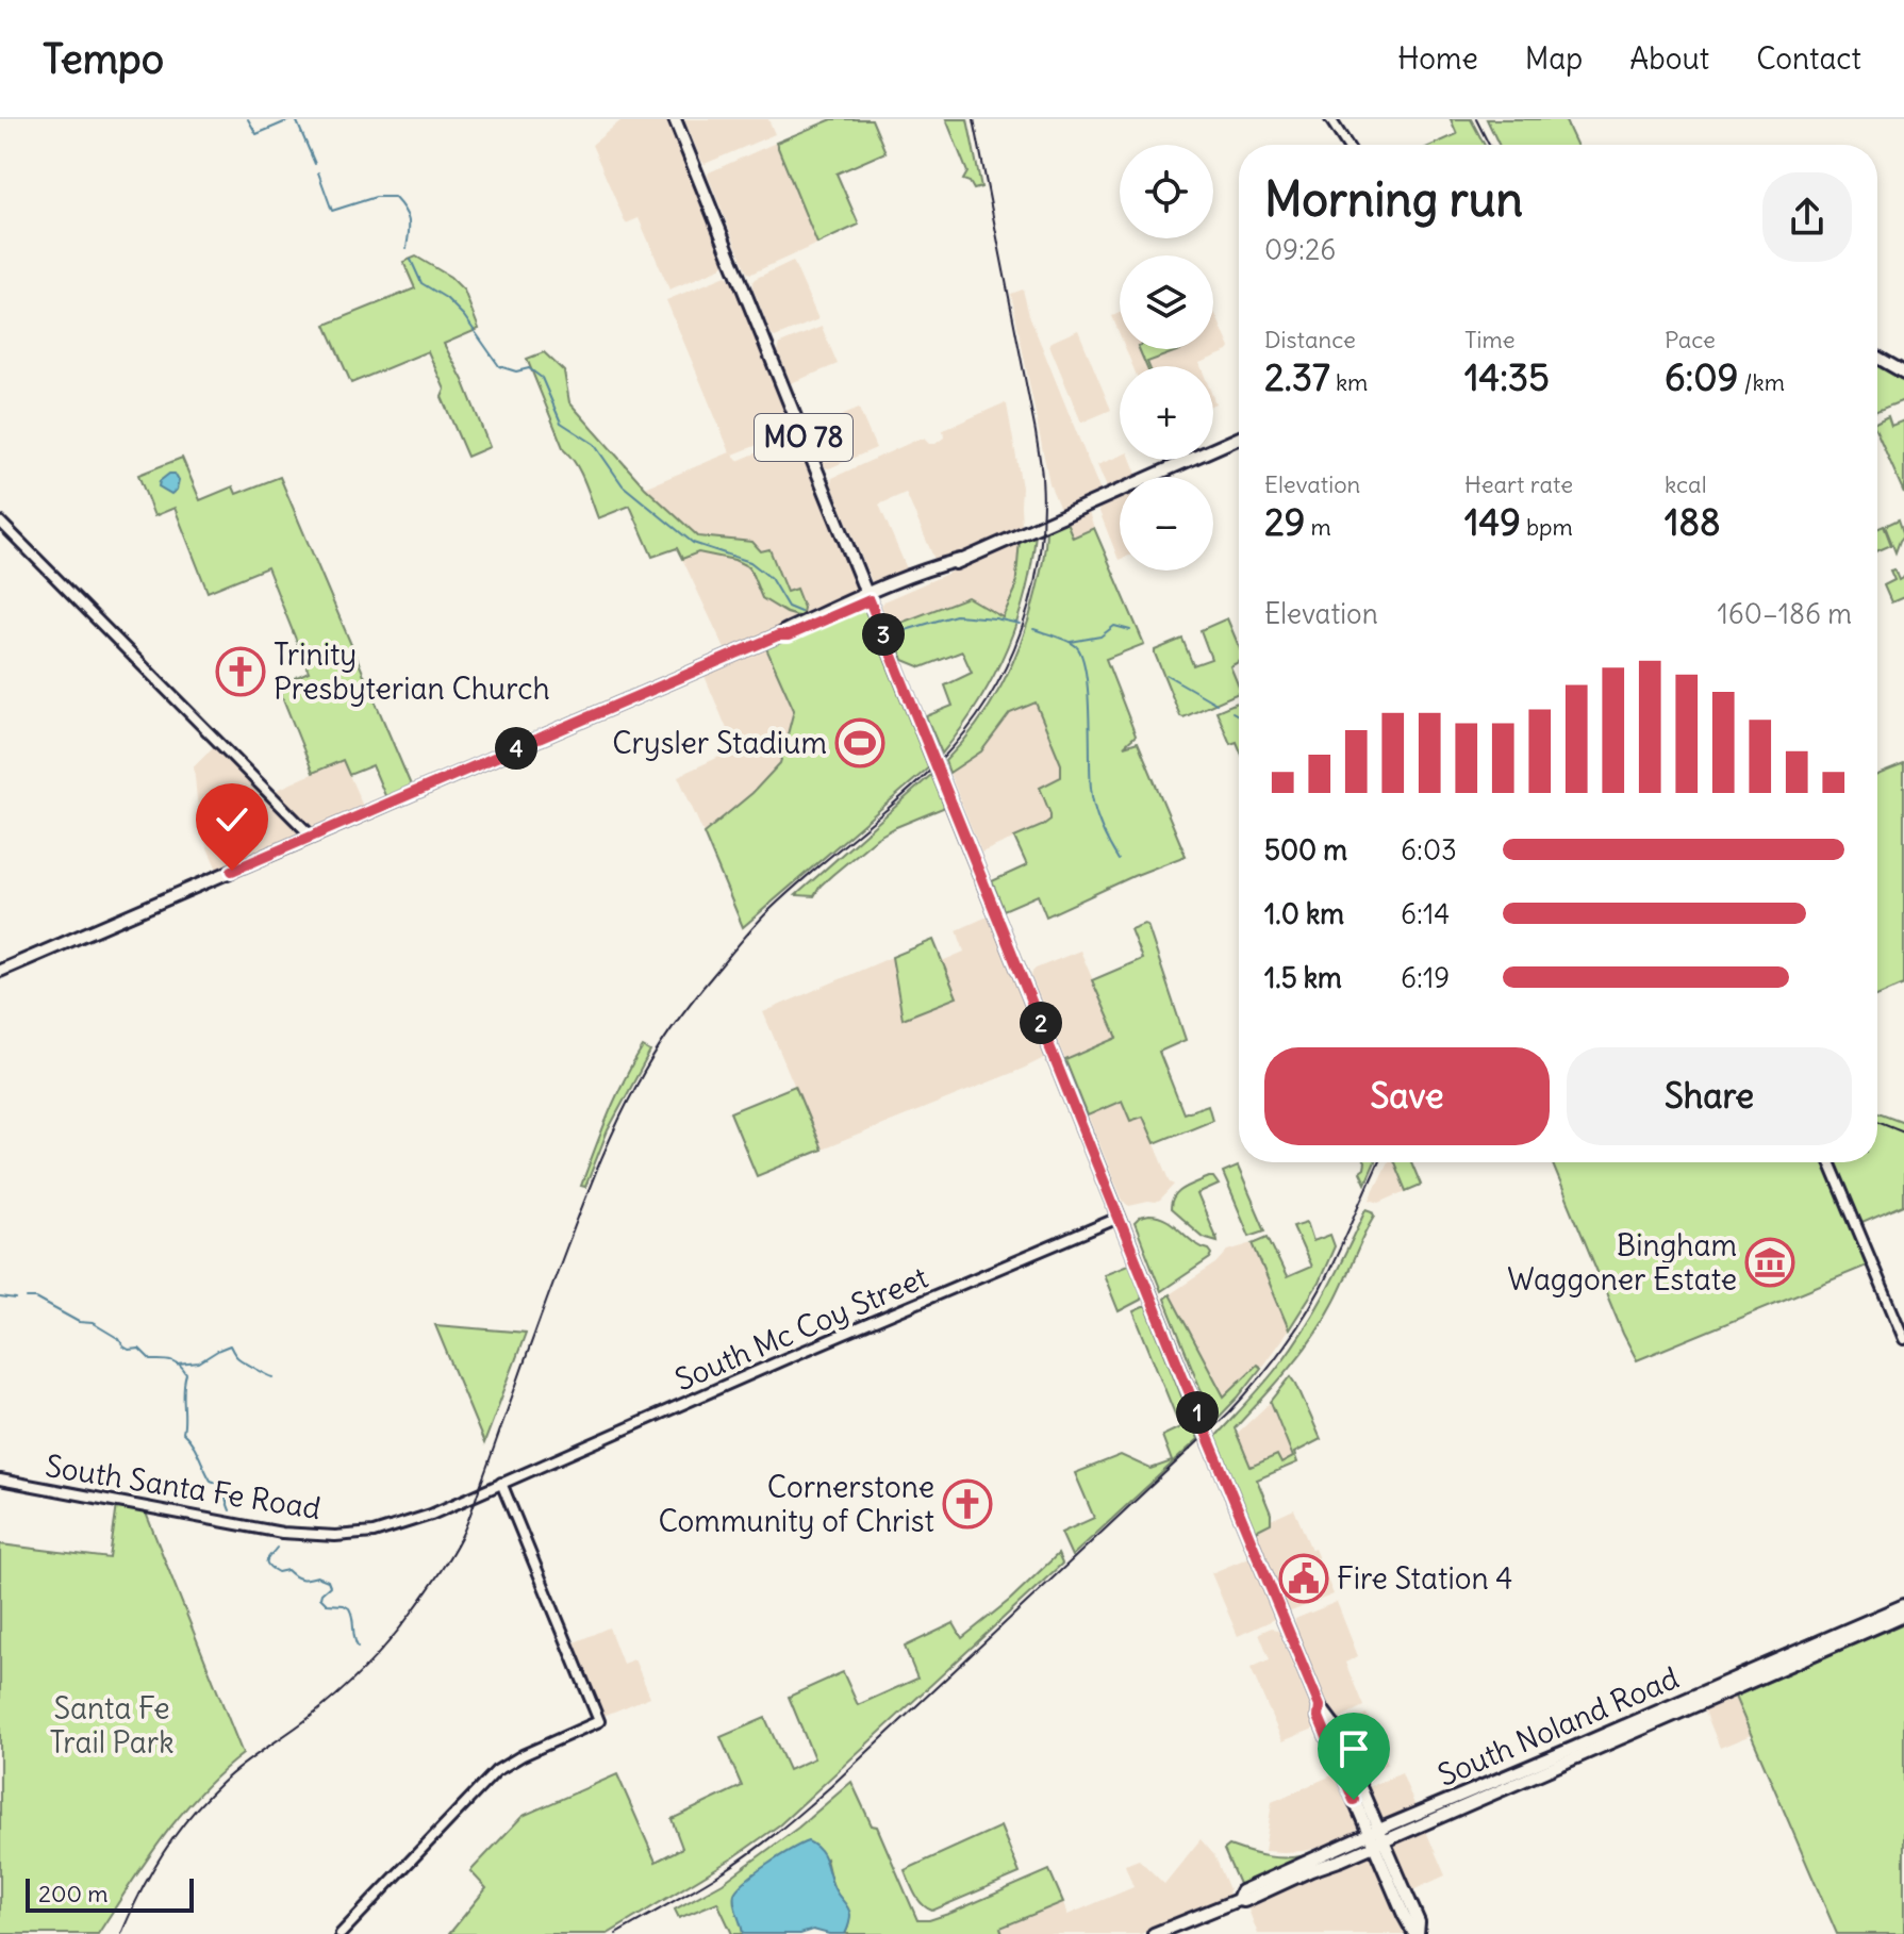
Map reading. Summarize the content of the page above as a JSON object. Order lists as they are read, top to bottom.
{
  "streets": {
    "main road": ["MO 78", "South Noland Road"],
    "street": ["South Mc Coy Street", "South Santa Fe Road"]
  },
  "crossings": [
    ["MO 78", "South Mc Coy Street"],
    ["MO 78", "South Noland Road"],
    ["South Mc Coy Street", "South Santa Fe Road"]
  ],
  "parks": ["Santa Fe Trail Park"],
  "places": {
    "church": ["Trinity Presbyterian Church", "Cornerstone Community of Christ"],
    "sports": ["Crysler Stadium"],
    "museum": ["Bingham Waggoner Estate"],
    "public building": ["Fire Station 4"]
  },
  "scale_bar": "200 m",
  "page": {
    "header": "Tempo",
    "nav": [
      "Home",
      "Map",
      "About",
      "Contact"
    ],
    "map_buttons": ["+", "−"],
    "heading": ["Morning run", "09:26"],
    "stats": [
      ["Distance", "2.37 km"],
      ["Time", "14:35"],
      ["Pace", "6:09 /km"],
      ["Elevation", "29 m"],
      ["Heart rate", "149 bpm"],
      ["kcal", "188"]
    ],
    "chart": ["Elevation", "160–186 m"],
    "pins": [
      "3",
      "4",
      "2",
      "1"
    ],
    "list": [
      {
        "name": "500 m",
        "note": "6:03"
      },
      {
        "name": "1.0 km",
        "note": "6:14"
      },
      {
        "name": "1.5 km",
        "note": "6:19"
      }
    ],
    "buttons": ["Save", "Share"],
    "scale": "200 m"
  }
}
